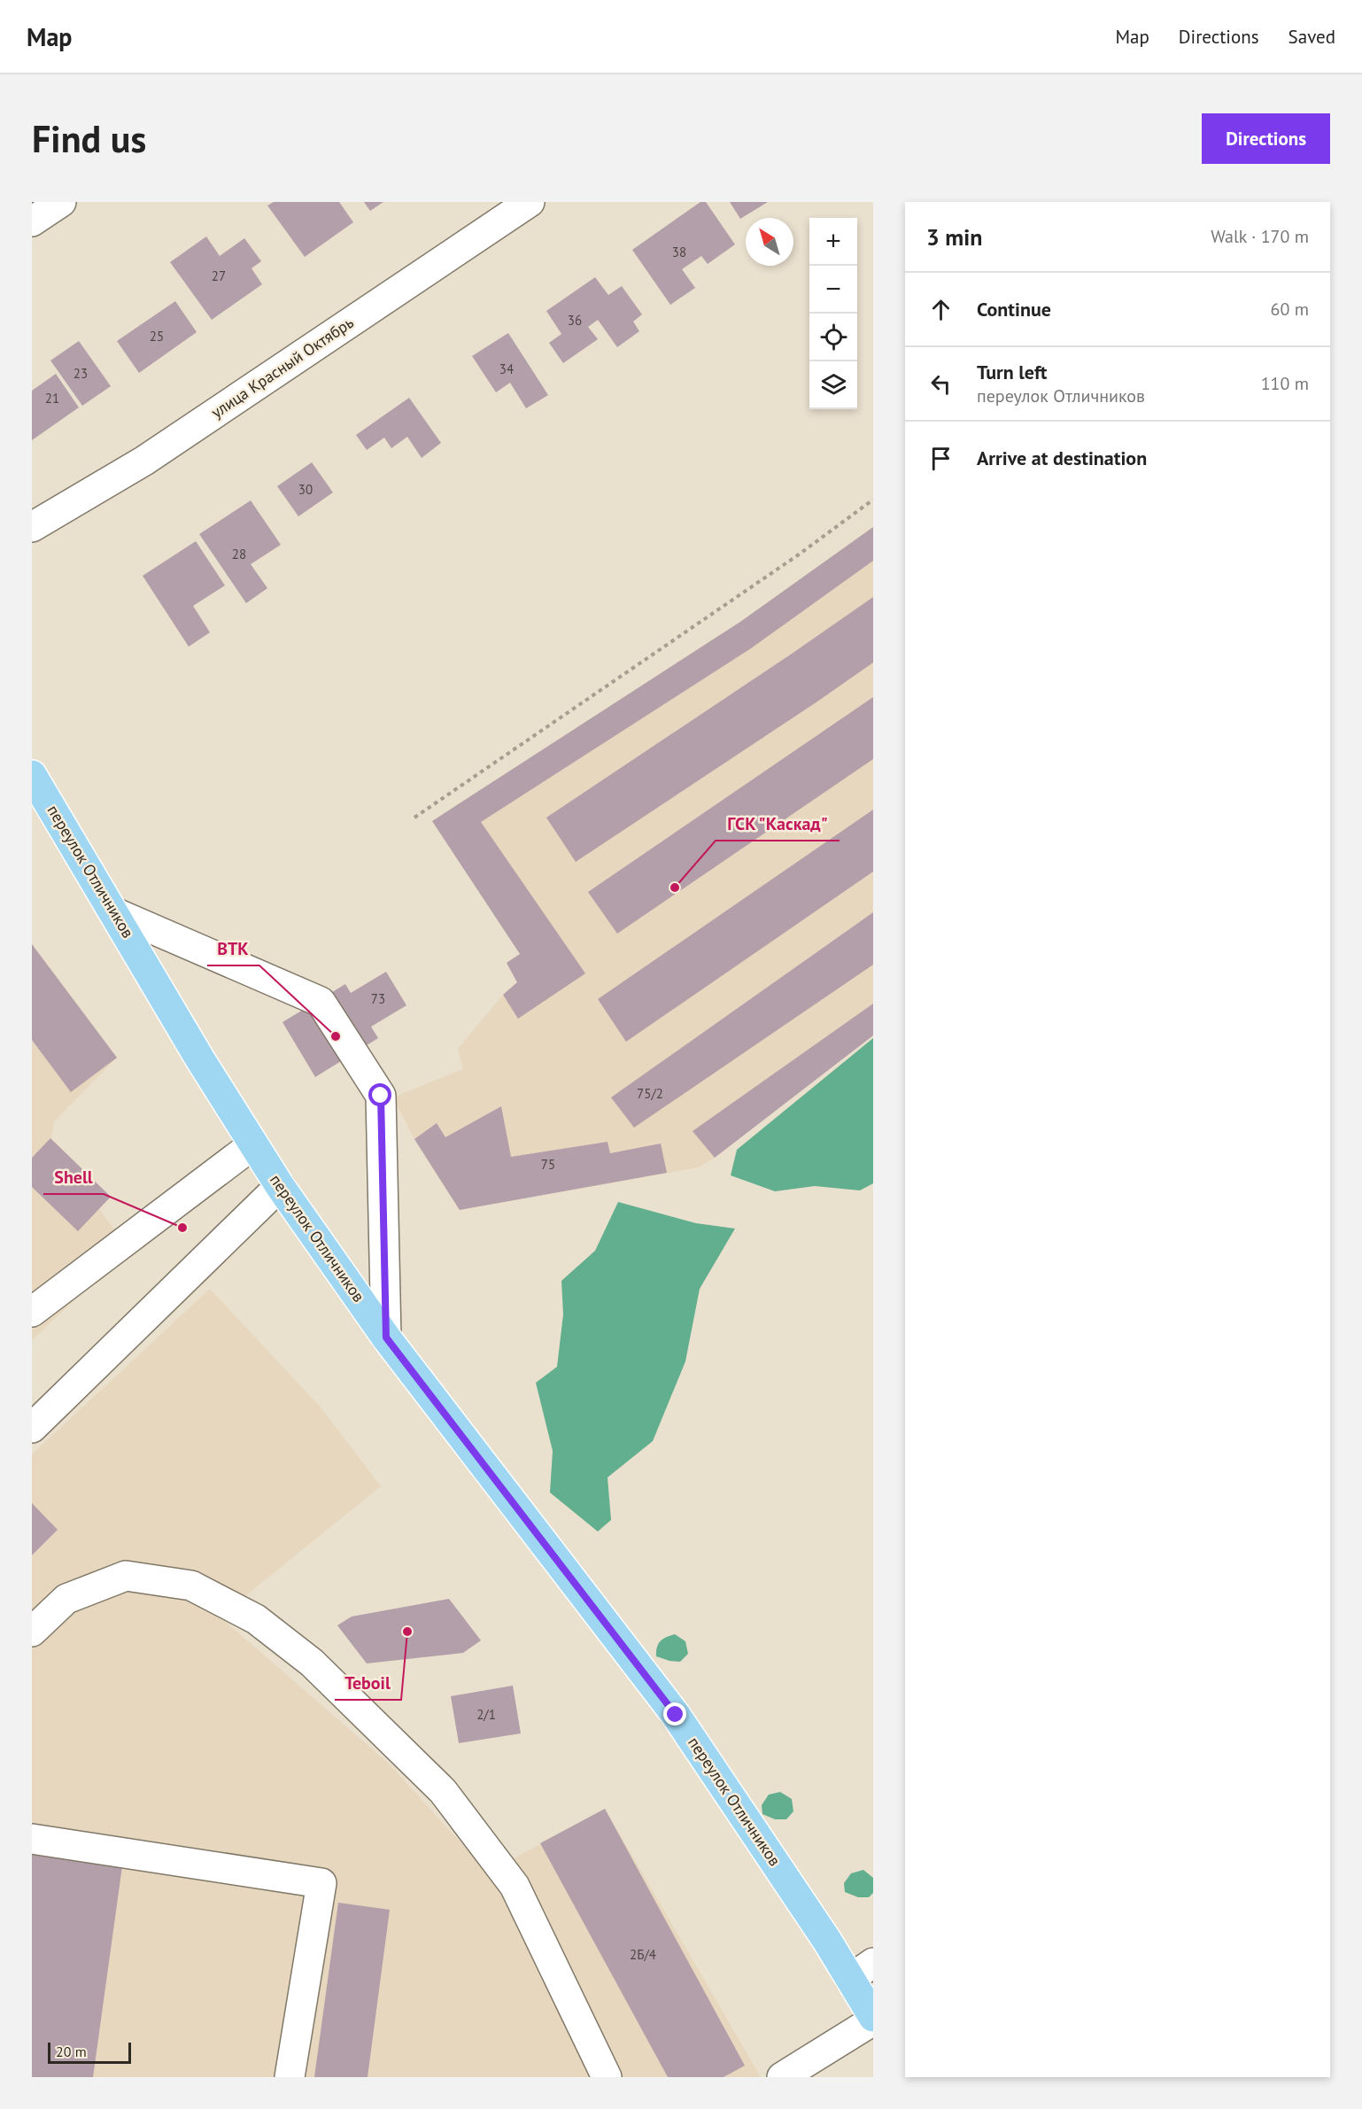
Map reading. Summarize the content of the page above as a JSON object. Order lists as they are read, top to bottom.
{
  "streets": {
    "main road": ["переулок Отличников"],
    "street": ["улица Красный Октябрь"]
  },
  "places": [
    "ГСК \"Каскад\"",
    "ВТК",
    "Shell",
    "Teboil"
  ],
  "house_numbers": [
    "38",
    "27",
    "36",
    "25",
    "34",
    "23",
    "21",
    "30",
    "28",
    "73",
    "75/2",
    "75",
    "2/1",
    "2Б/4"
  ],
  "scale_bar": "20 m",
  "north": "top left",
  "page": {
    "header": "Map",
    "nav": ["Map", "Directions", "Saved"],
    "buttons": "Directions",
    "title": "Find us",
    "heading": ["3 min", "Walk · 170 m"],
    "map_buttons": ["+", "−"],
    "list": [
      ["Continue", "60 m"],
      ["Turn left", "переулок Отличников", "110 m"],
      "Arrive at destination"
    ],
    "scale": "20 m"
  }
}
